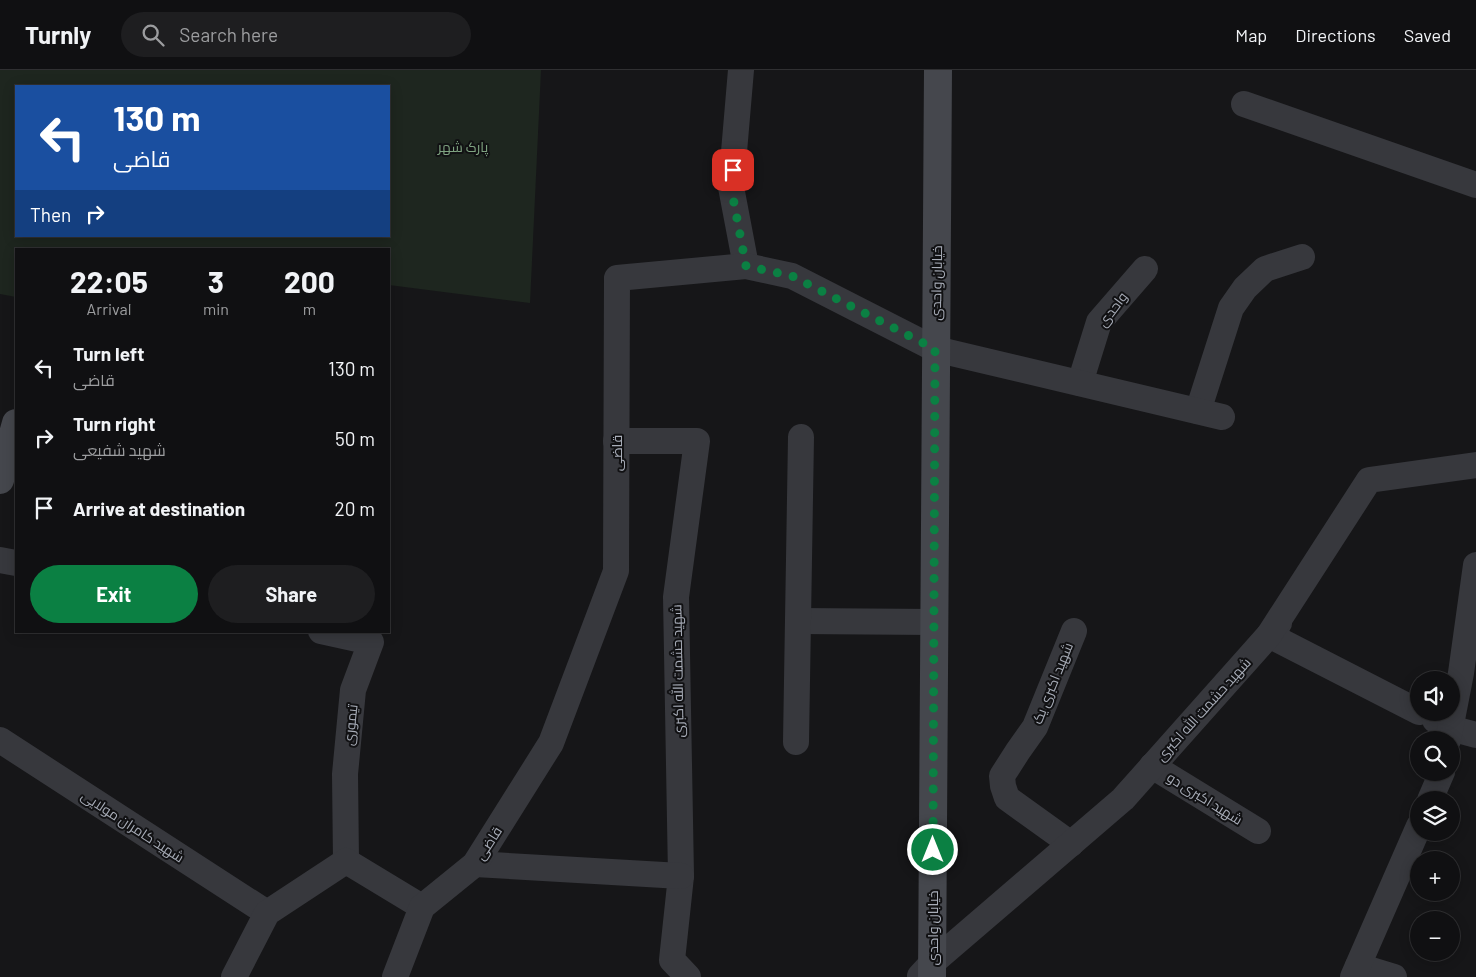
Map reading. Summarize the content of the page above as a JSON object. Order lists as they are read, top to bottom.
{
  "streets": {
    "main road": ["خیابان واحدی"],
    "street": [
      "واحدی",
      "قاضی",
      "شهید حشمت الله اکبری",
      "شهید اکبری یک",
      "تیموری",
      "شهید اکبری دو",
      "شهید کامران مولایی"
    ]
  },
  "crossings": [
    ["خیابان واحدی", "قاضی"],
    ["خیابان واحدی", "شهید حشمت الله اکبری"],
    ["واحدی", "قاضی"],
    ["قاضی", "شهید حشمت الله اکبری"],
    ["شهید حشمت الله اکبری", "شهید اکبری یک"],
    ["شهید حشمت الله اکبری", "شهید اکبری دو"]
  ],
  "parks": ["پارک شهر"],
  "page": {
    "header": "Turnly",
    "search": "Search here",
    "nav": ["Map", "Directions", "Saved"],
    "turn": ["130 m", "قاضی"],
    "then": "Then",
    "eta": [
      "22:05",
      "Arrival",
      "3",
      "min",
      "200",
      "m"
    ],
    "list": [
      {
        "name": "Turn left",
        "note": "قاضی",
        "value": "130 m"
      },
      {
        "name": "Turn right",
        "note": "شهید شفیعی",
        "value": "50 m"
      },
      {
        "name": "Arrive at destination",
        "value": "20 m"
      }
    ],
    "buttons": ["Exit", "Share"],
    "map_buttons": ["+", "−"]
  }
}
